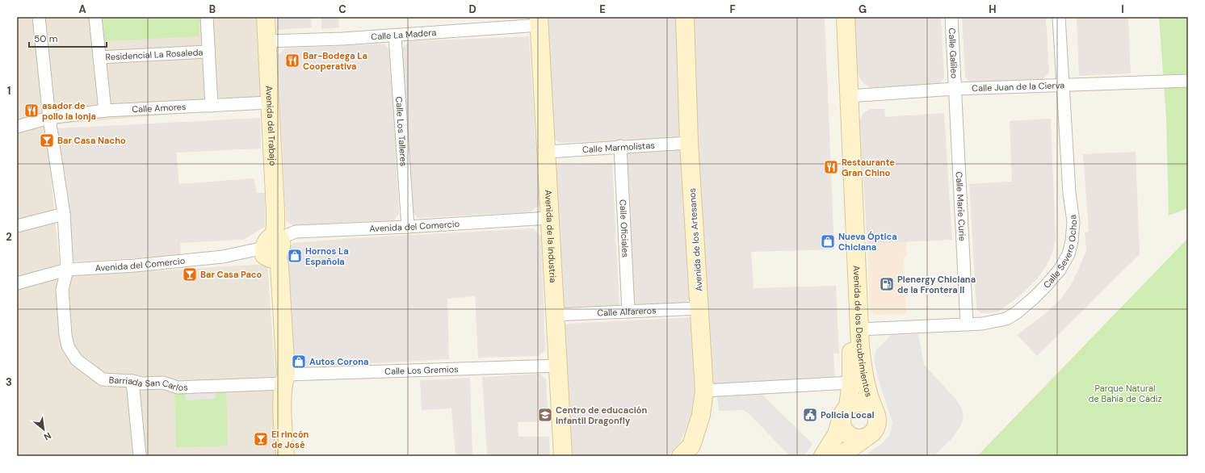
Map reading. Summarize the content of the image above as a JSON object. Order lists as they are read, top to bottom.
{
  "streets": {
    "street": [
      "Calle La Madera",
      "Calle Galileo",
      "Residencial La Rosaleda",
      "Calle Juan de la Cierva",
      "Calle Amores",
      "Avenida del Trabajo",
      "Calle Los Talleres",
      "Calle Marmolistas",
      "Calle Marie Curie",
      "Avenida del Comercio",
      "Calle Oficiales",
      "Avenida de la Industria",
      "Avenida de los Artesanos",
      "Calle Severo Ochoa",
      "Calle Alfareros",
      "Avenida de los Descubrimientos",
      "Calle Los Gremios",
      "Barriada San Carlos"
    ]
  },
  "crossings": [
    ["Calle La Madera", "Avenida del Trabajo"],
    ["Calle La Madera", "Calle Los Talleres"],
    ["Calle La Madera", "Avenida de la Industria"],
    ["Calle Galileo", "Calle Juan de la Cierva"],
    ["Calle Galileo", "Calle Marie Curie"],
    ["Residencial La Rosaleda", "Calle Amores"],
    ["Calle Juan de la Cierva", "Calle Marie Curie"],
    ["Calle Juan de la Cierva", "Calle Severo Ochoa"],
    ["Calle Juan de la Cierva", "Avenida de los Descubrimientos"],
    ["Calle Amores", "Avenida del Trabajo"],
    ["Calle Amores", "Barriada San Carlos"],
    ["Avenida del Trabajo", "Avenida del Comercio"],
    ["Avenida del Trabajo", "Calle Los Gremios"],
    ["Avenida del Trabajo", "Barriada San Carlos"],
    ["Calle Los Talleres", "Avenida del Comercio"],
    ["Calle Marmolistas", "Calle Oficiales"],
    ["Calle Marmolistas", "Avenida de la Industria"],
    ["Calle Marmolistas", "Avenida de los Artesanos"],
    ["Calle Marie Curie", "Calle Severo Ochoa"],
    ["Avenida del Comercio", "Avenida de la Industria"],
    ["Avenida del Comercio", "Barriada San Carlos"],
    ["Calle Oficiales", "Calle Alfareros"],
    ["Avenida de la Industria", "Calle Alfareros"],
    ["Avenida de la Industria", "Calle Los Gremios"],
    ["Avenida de los Artesanos", "Calle Alfareros"],
    ["Calle Severo Ochoa", "Avenida de los Descubrimientos"],
    ["Calle Los Gremios", "Barriada San Carlos"]
  ],
  "parks": ["Parque Natural de Bahía de Cádiz"],
  "places": {
    "restaurant": ["Bar-Bodega La Cooperativa", "asador de pollo la lonja", "Restaurante Gran Chino"],
    "bar": ["Bar Casa Nacho", "Bar Casa Paco", "El rincón de José"],
    "shop": ["Nueva Óptica Chiclana", "Hornos La Española", "Autos Corona"],
    "fuel station": ["Plenergy Chiclana de la Frontera II"],
    "school or university": ["Centro de educación infantil Dragonfly"],
    "public building": ["Policía Local"]
  },
  "scale_bar": "50 m",
  "north": "bottom right",
  "grid": {
    "columns": [
      "A",
      "B",
      "C",
      "D",
      "E",
      "F",
      "G",
      "H",
      "I"
    ],
    "rows": ["1", "2", "3"]
  }
}
